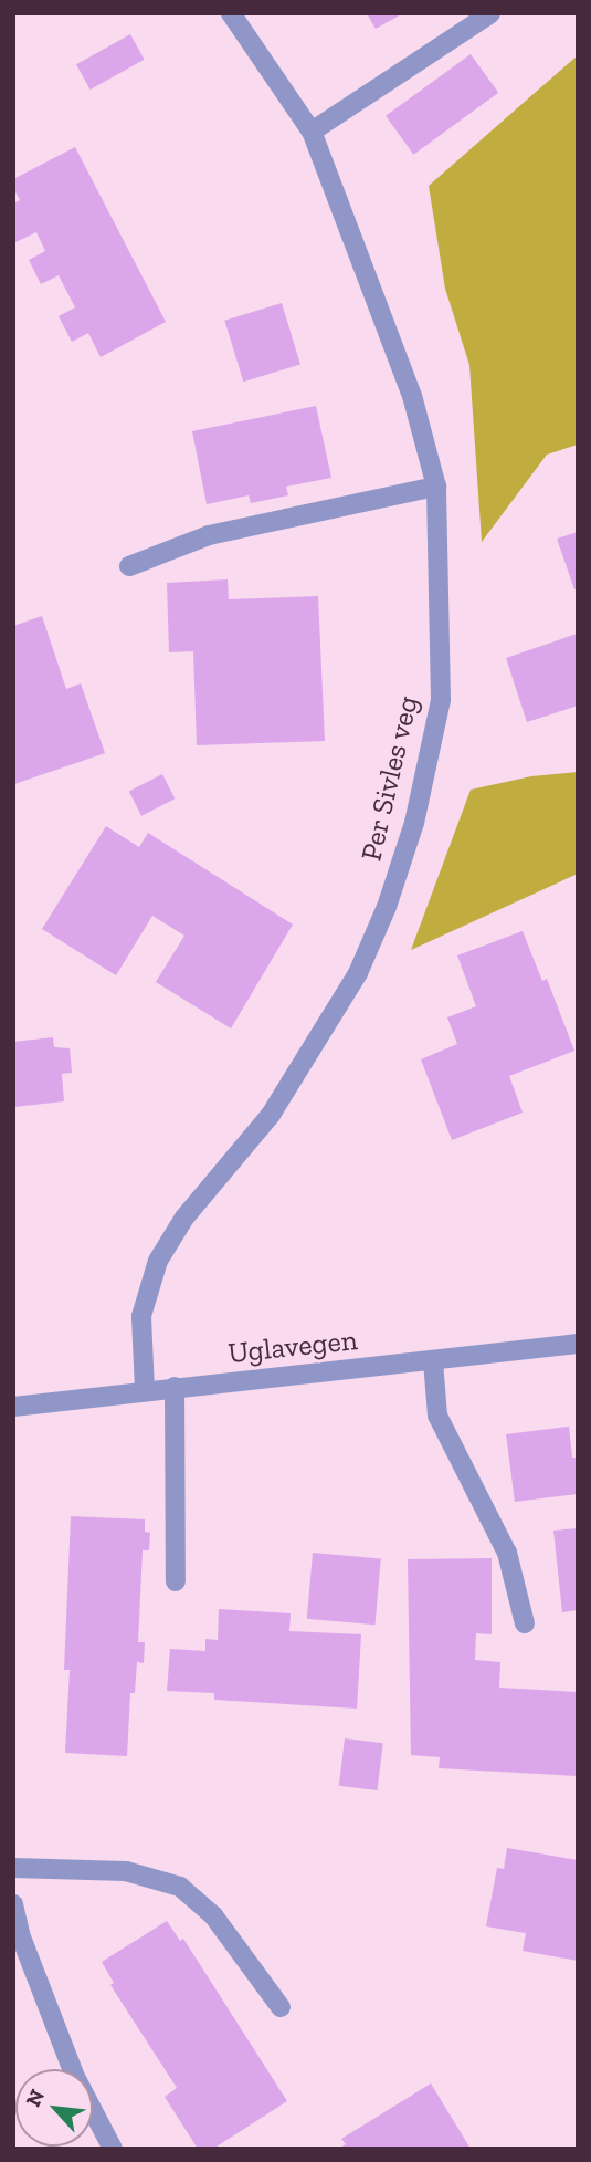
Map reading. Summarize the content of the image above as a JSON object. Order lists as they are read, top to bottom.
{
  "streets": {
    "street": ["Per Sivles veg", "Uglavegen"]
  },
  "crossings": [
    ["Per Sivles veg", "Uglavegen"]
  ],
  "north": "top left"
}
